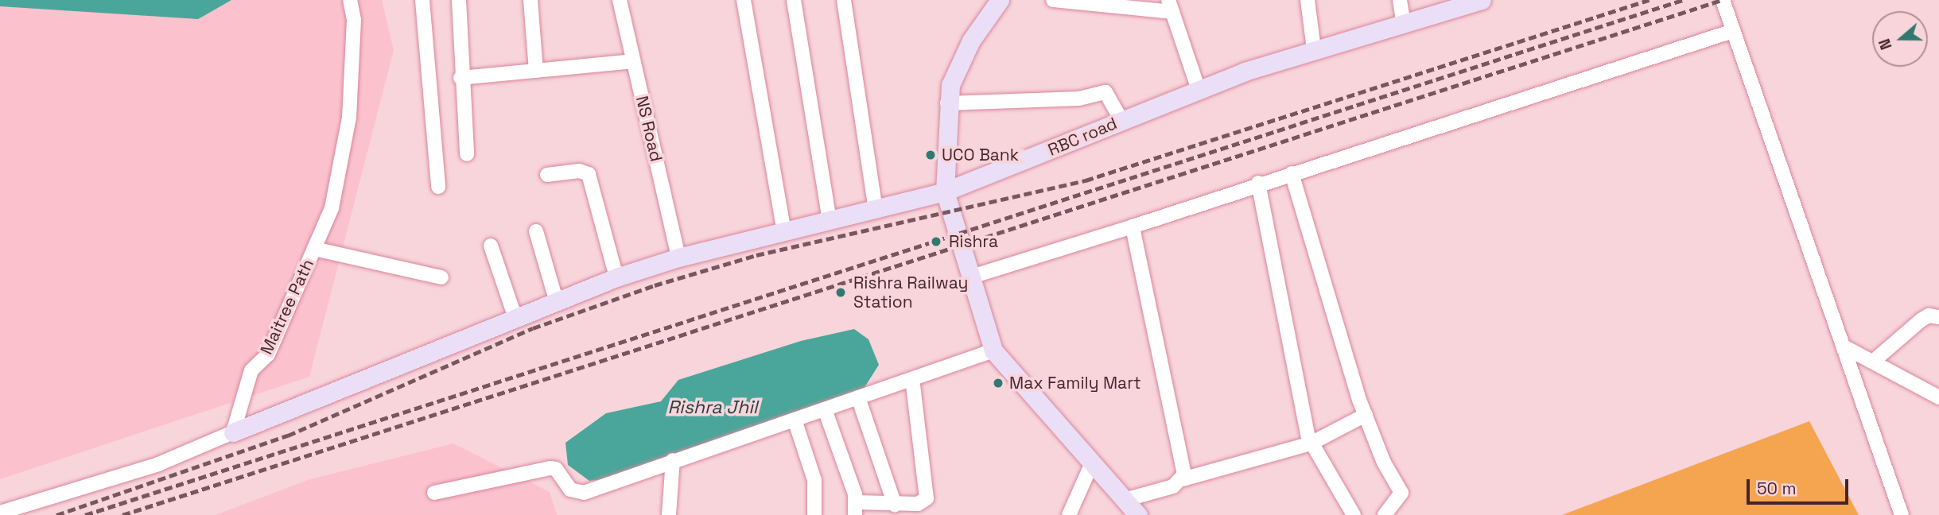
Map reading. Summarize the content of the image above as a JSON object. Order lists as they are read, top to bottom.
{
  "streets": {
    "street": ["NS Road", "RBC road", "Maitree Path"]
  },
  "crossings": [
    ["NS Road", "RBC road"],
    ["RBC road", "Maitree Path"]
  ],
  "water": ["Rishra Jhil"],
  "places": [
    "UCO Bank",
    "Rishra",
    "Rishra Railway Station",
    "Max Family Mart"
  ],
  "scale_bar": "50 m",
  "north": "left"
}
